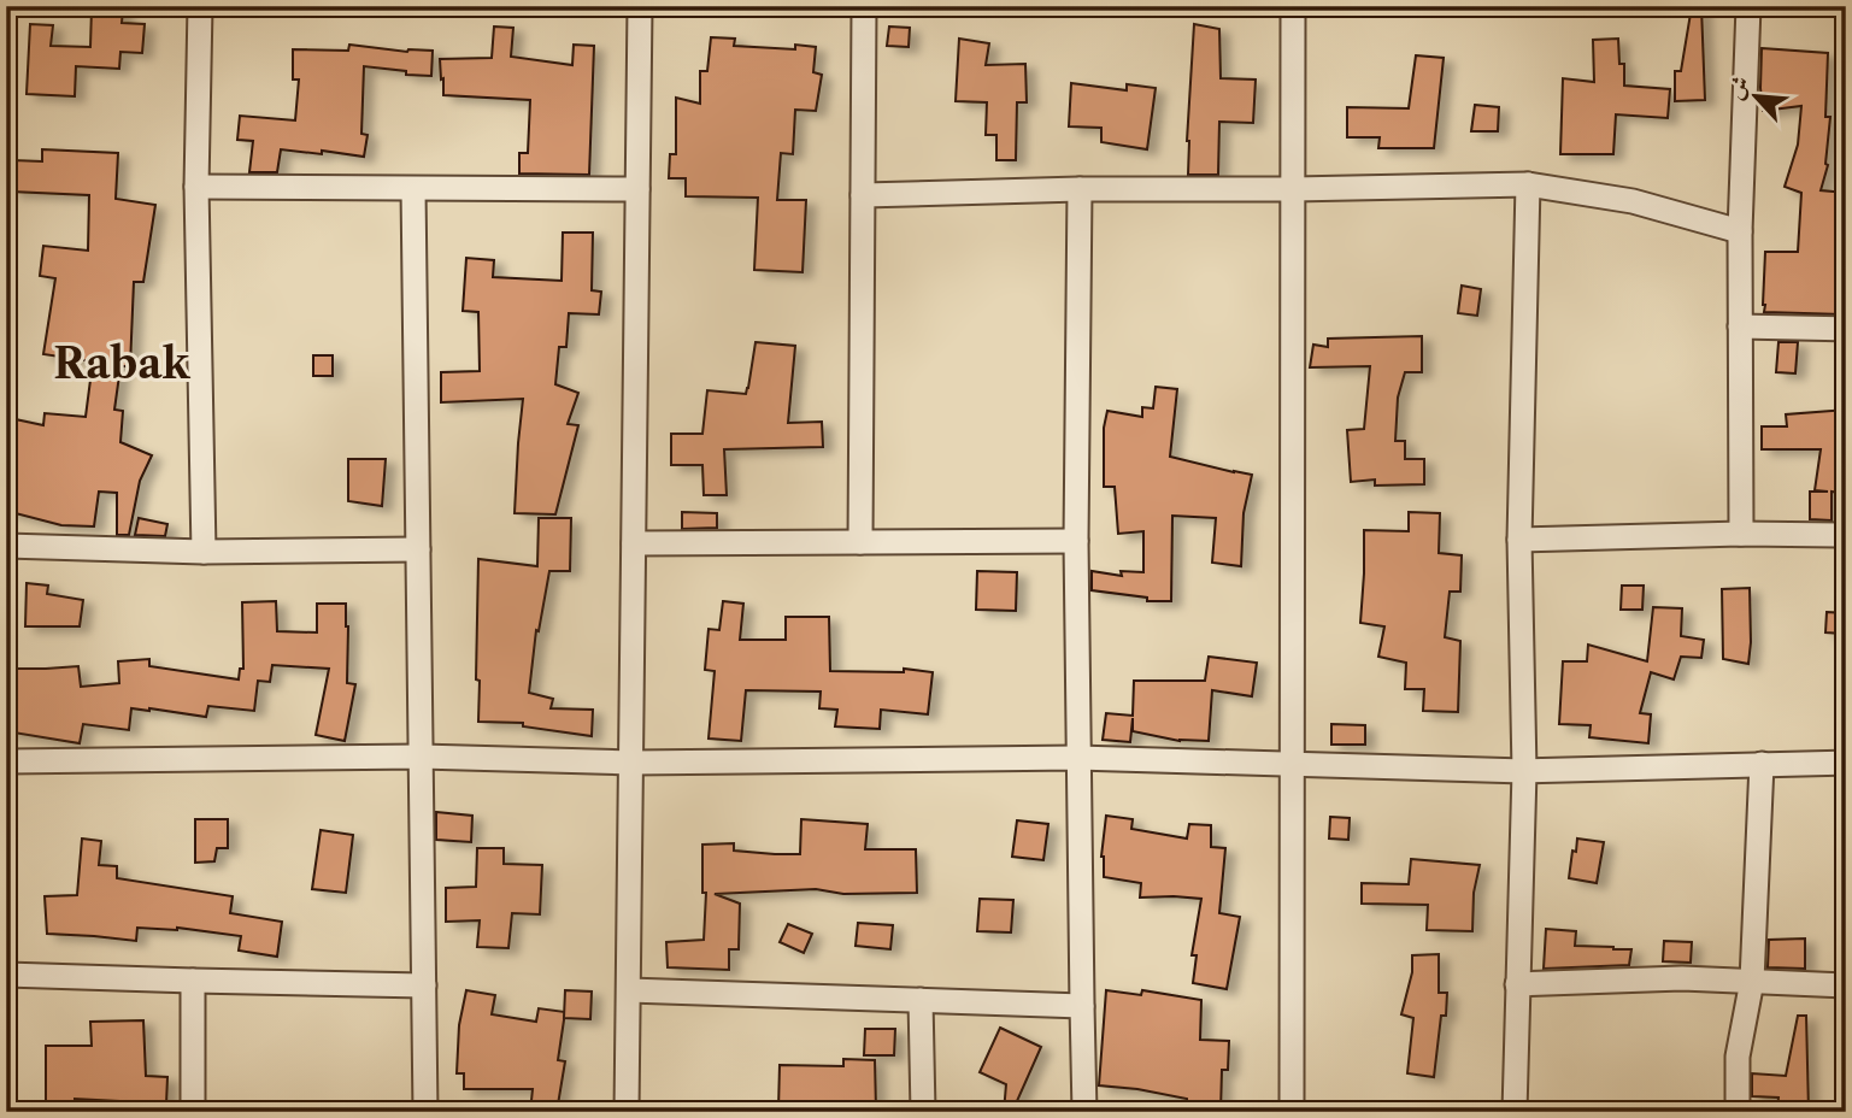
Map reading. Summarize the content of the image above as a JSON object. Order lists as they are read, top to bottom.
{
  "districts": ["Rabak"],
  "north": "top left"
}
